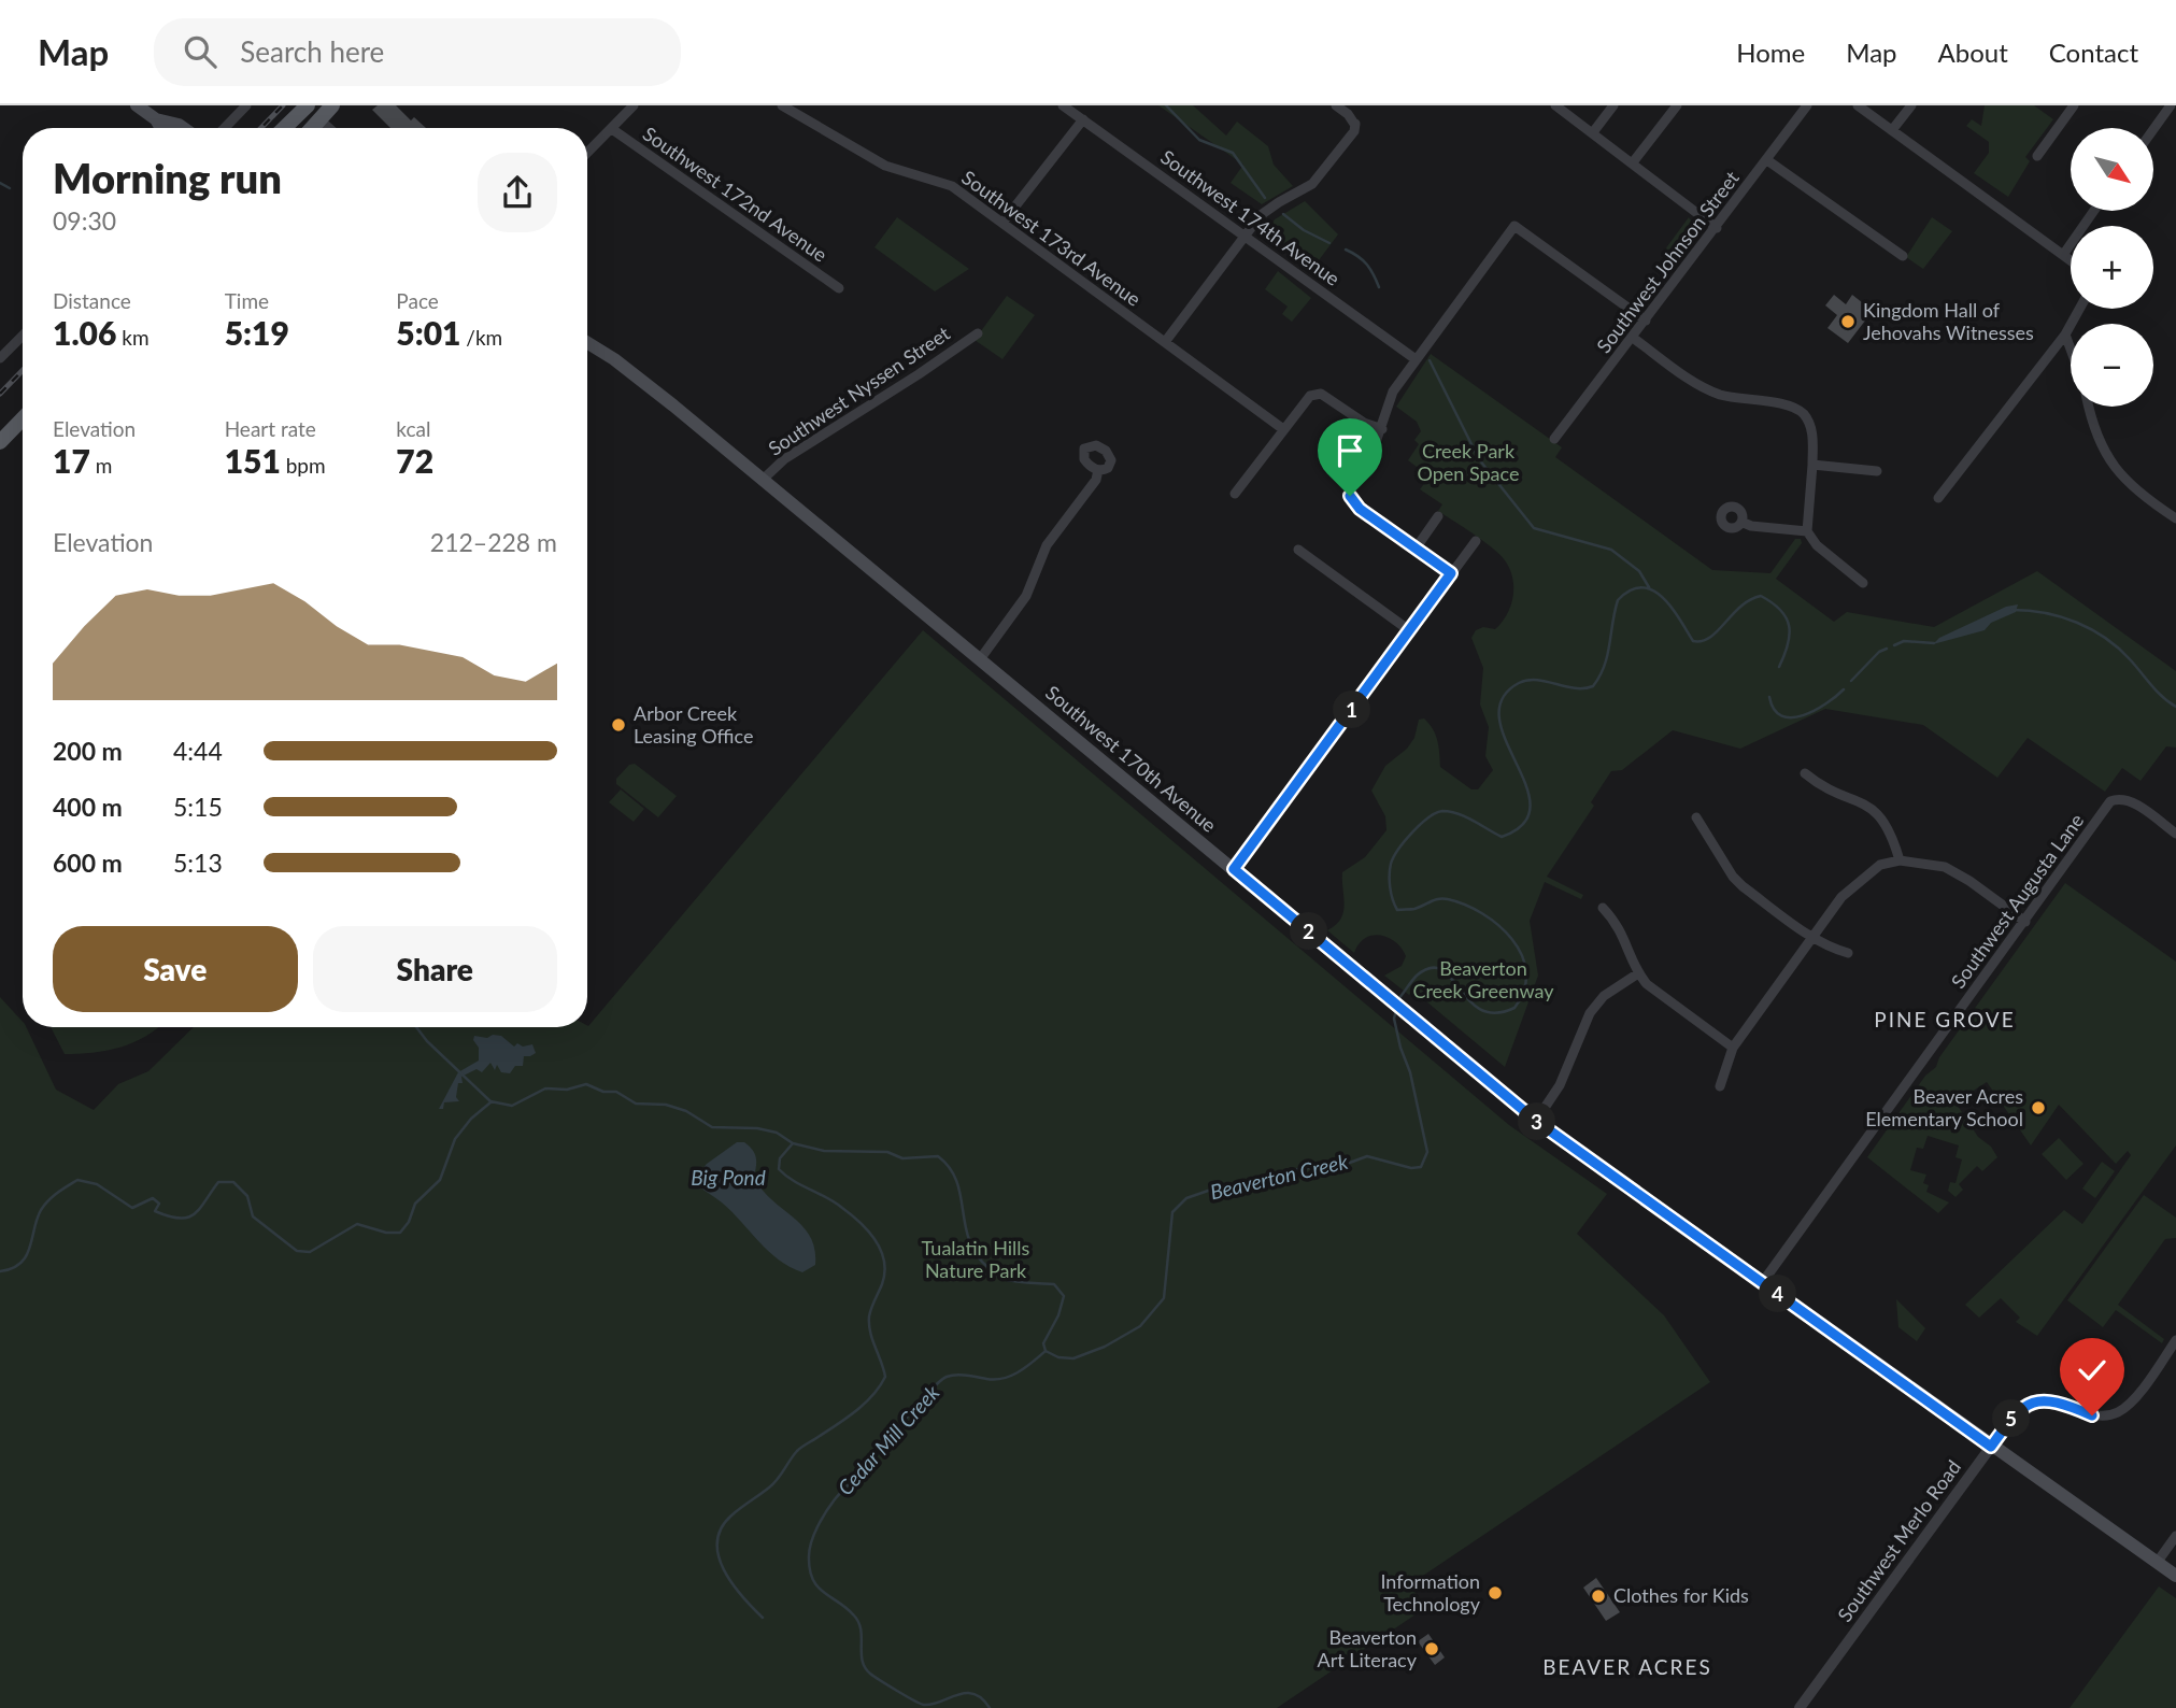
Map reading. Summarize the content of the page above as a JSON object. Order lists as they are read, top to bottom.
{
  "streets": {
    "main road": ["Southwest 170th Avenue"],
    "street": [
      "Southwest 172nd Avenue",
      "Southwest 174th Avenue",
      "Southwest 173rd Avenue",
      "Southwest Johnson Street",
      "Southwest Nyssen Street",
      "Southwest Augusta Lane",
      "Southwest Merlo Road"
    ]
  },
  "crossings": [
    ["Southwest Nyssen Street", "Southwest 170th Avenue"],
    ["Southwest 170th Avenue", "Southwest Augusta Lane"],
    ["Southwest 170th Avenue", "Southwest Merlo Road"]
  ],
  "districts": ["PINE GROVE", "BEAVER ACRES"],
  "water": ["Beaverton Creek", "Big Pond", "Cedar Mill Creek"],
  "parks": ["Creek Park Open Space", "Beaverton Creek Greenway", "Tualatin Hills Nature Park"],
  "places": [
    "Kingdom Hall of Jehovahs Witnesses",
    "Arbor Creek Leasing Office",
    "Beaver Acres Elementary School",
    "Information Technology",
    "Clothes for Kids",
    "Beaverton Art Literacy"
  ],
  "north": "bottom right",
  "page": {
    "header": "Map",
    "search": "Search here",
    "nav": [
      "Home",
      "Map",
      "About",
      "Contact"
    ],
    "map_buttons": ["+", "−"],
    "heading": ["Morning run", "09:30"],
    "stats": [
      ["Distance", "1.06 km"],
      ["Time", "5:19"],
      ["Pace", "5:01 /km"],
      ["Elevation", "17 m"],
      ["Heart rate", "151 bpm"],
      ["kcal", "72"]
    ],
    "chart": ["Elevation", "212–228 m"],
    "pins": [
      "1",
      "2",
      "3",
      "4",
      "5"
    ],
    "list": [
      {
        "name": "200 m",
        "note": "4:44"
      },
      {
        "name": "400 m",
        "note": "5:15"
      },
      {
        "name": "600 m",
        "note": "5:13"
      }
    ],
    "buttons": ["Save", "Share"]
  }
}
